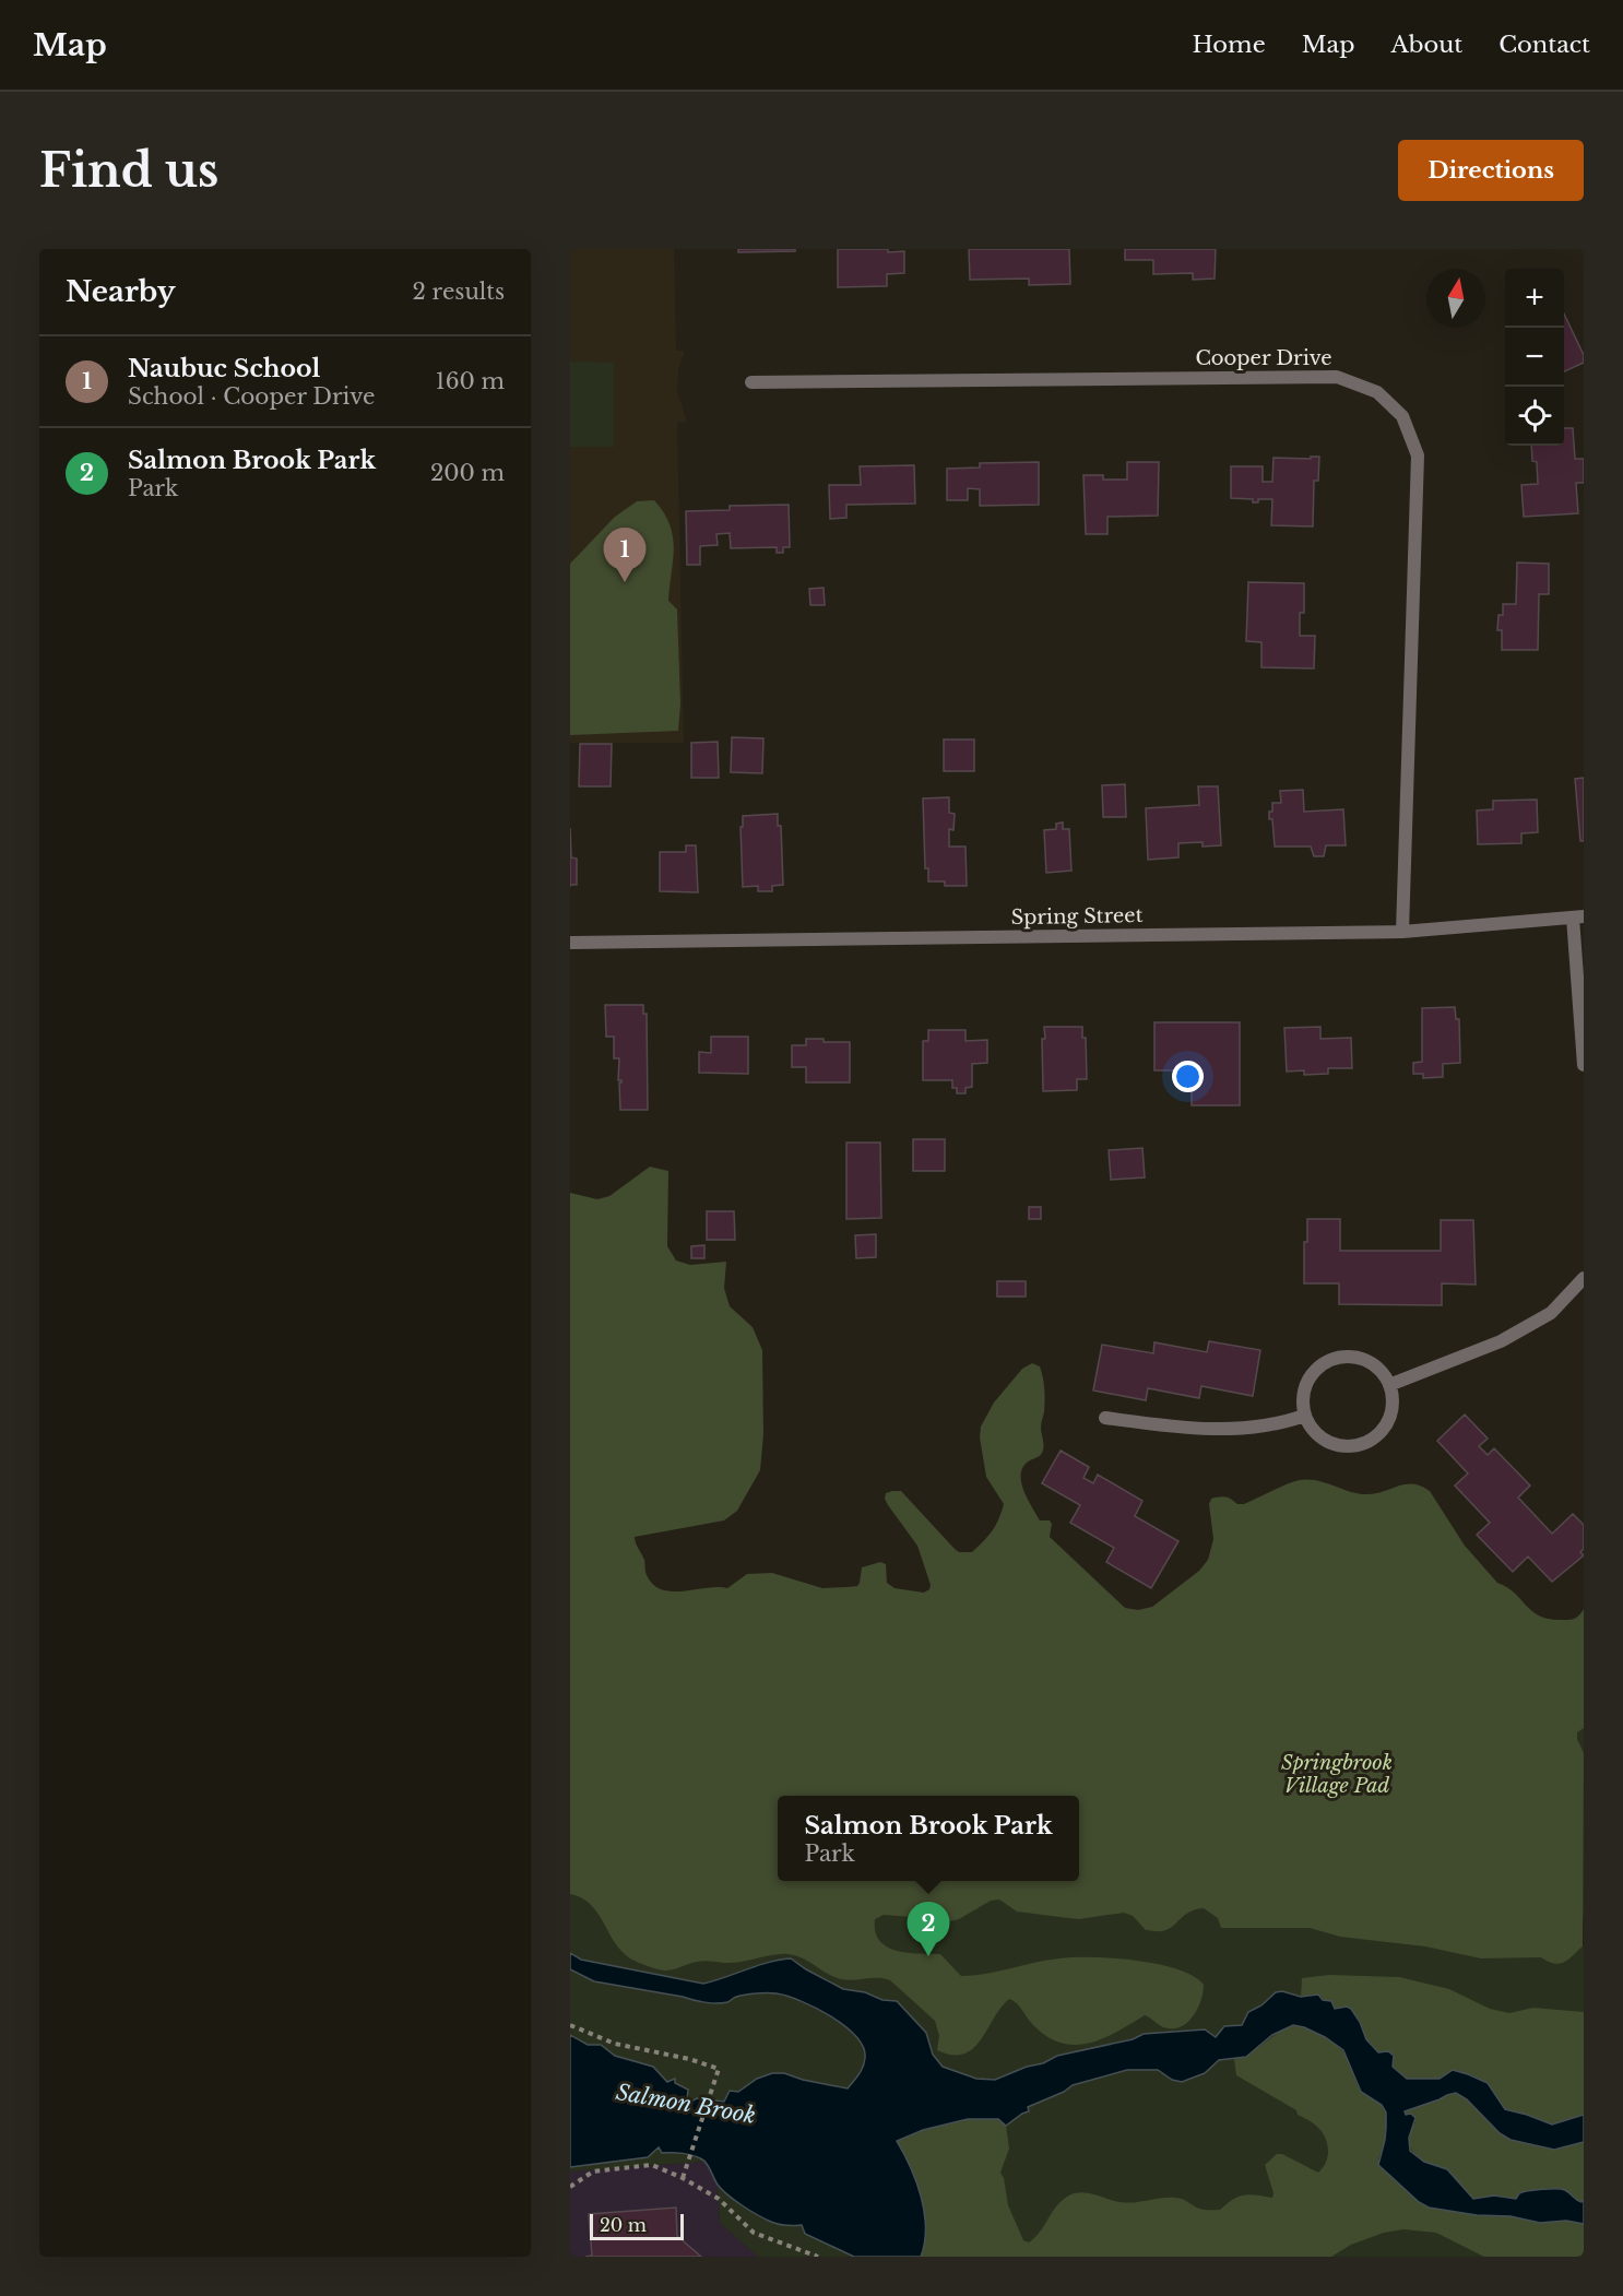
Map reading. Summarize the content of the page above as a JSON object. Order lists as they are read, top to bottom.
{
  "streets": {
    "street": ["Cooper Drive", "Spring Street"]
  },
  "crossings": [
    ["Cooper Drive", "Spring Street"]
  ],
  "water": ["Salmon Brook"],
  "parks": ["Springbrook Village Pad"],
  "scale_bar": "20 m",
  "north": "top",
  "page": {
    "header": "Map",
    "nav": [
      "Home",
      "Map",
      "About",
      "Contact"
    ],
    "buttons": "Directions",
    "title": "Find us",
    "heading": ["Nearby", "2 results"],
    "map_buttons": ["+", "−"],
    "list": [
      {
        "mark": "1",
        "name": "Naubuc School",
        "note": "School · Cooper Drive",
        "value": "160 m"
      },
      {
        "mark": "2",
        "name": "Salmon Brook Park",
        "note": "Park",
        "value": "200 m"
      }
    ],
    "pins": ["1", "2"],
    "popup": ["Salmon Brook Park", "Park"],
    "scale": "20 m"
  }
}
